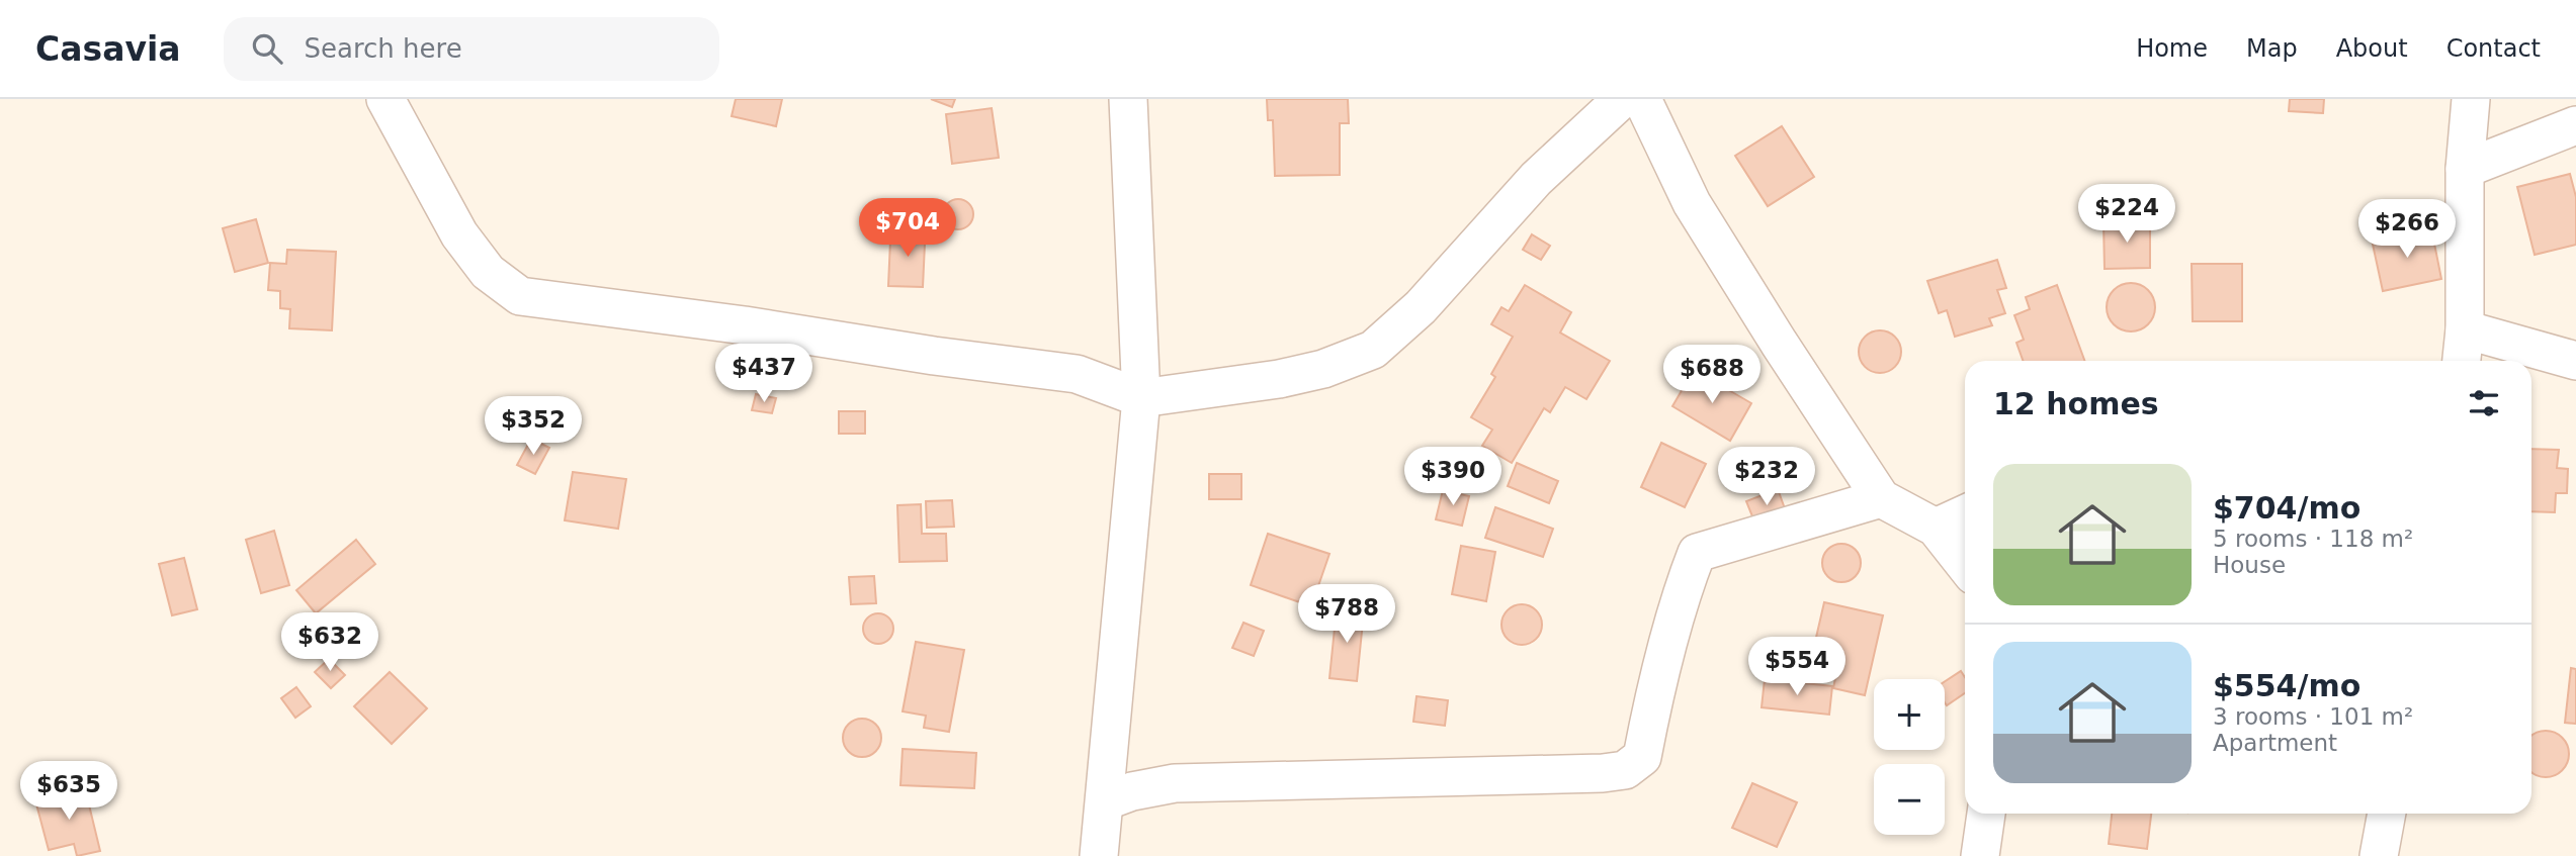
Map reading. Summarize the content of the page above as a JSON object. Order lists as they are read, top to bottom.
{
  "page": {
    "header": "Casavia",
    "search": "Search here",
    "nav": [
      "Home",
      "Map",
      "About",
      "Contact"
    ],
    "price": [
      "$224",
      "$704",
      "$266",
      "$437",
      "$688",
      "$352",
      "$390",
      "$232",
      "$788",
      "$632",
      "$554",
      "$635"
    ],
    "heading": "12 homes",
    "list": [
      {
        "name": "$704/mo",
        "note": "5 rooms · 118 m² · House"
      },
      {
        "name": "$554/mo",
        "note": "3 rooms · 101 m² · Apartment"
      }
    ],
    "map_buttons": ["+", "−"]
  }
}
